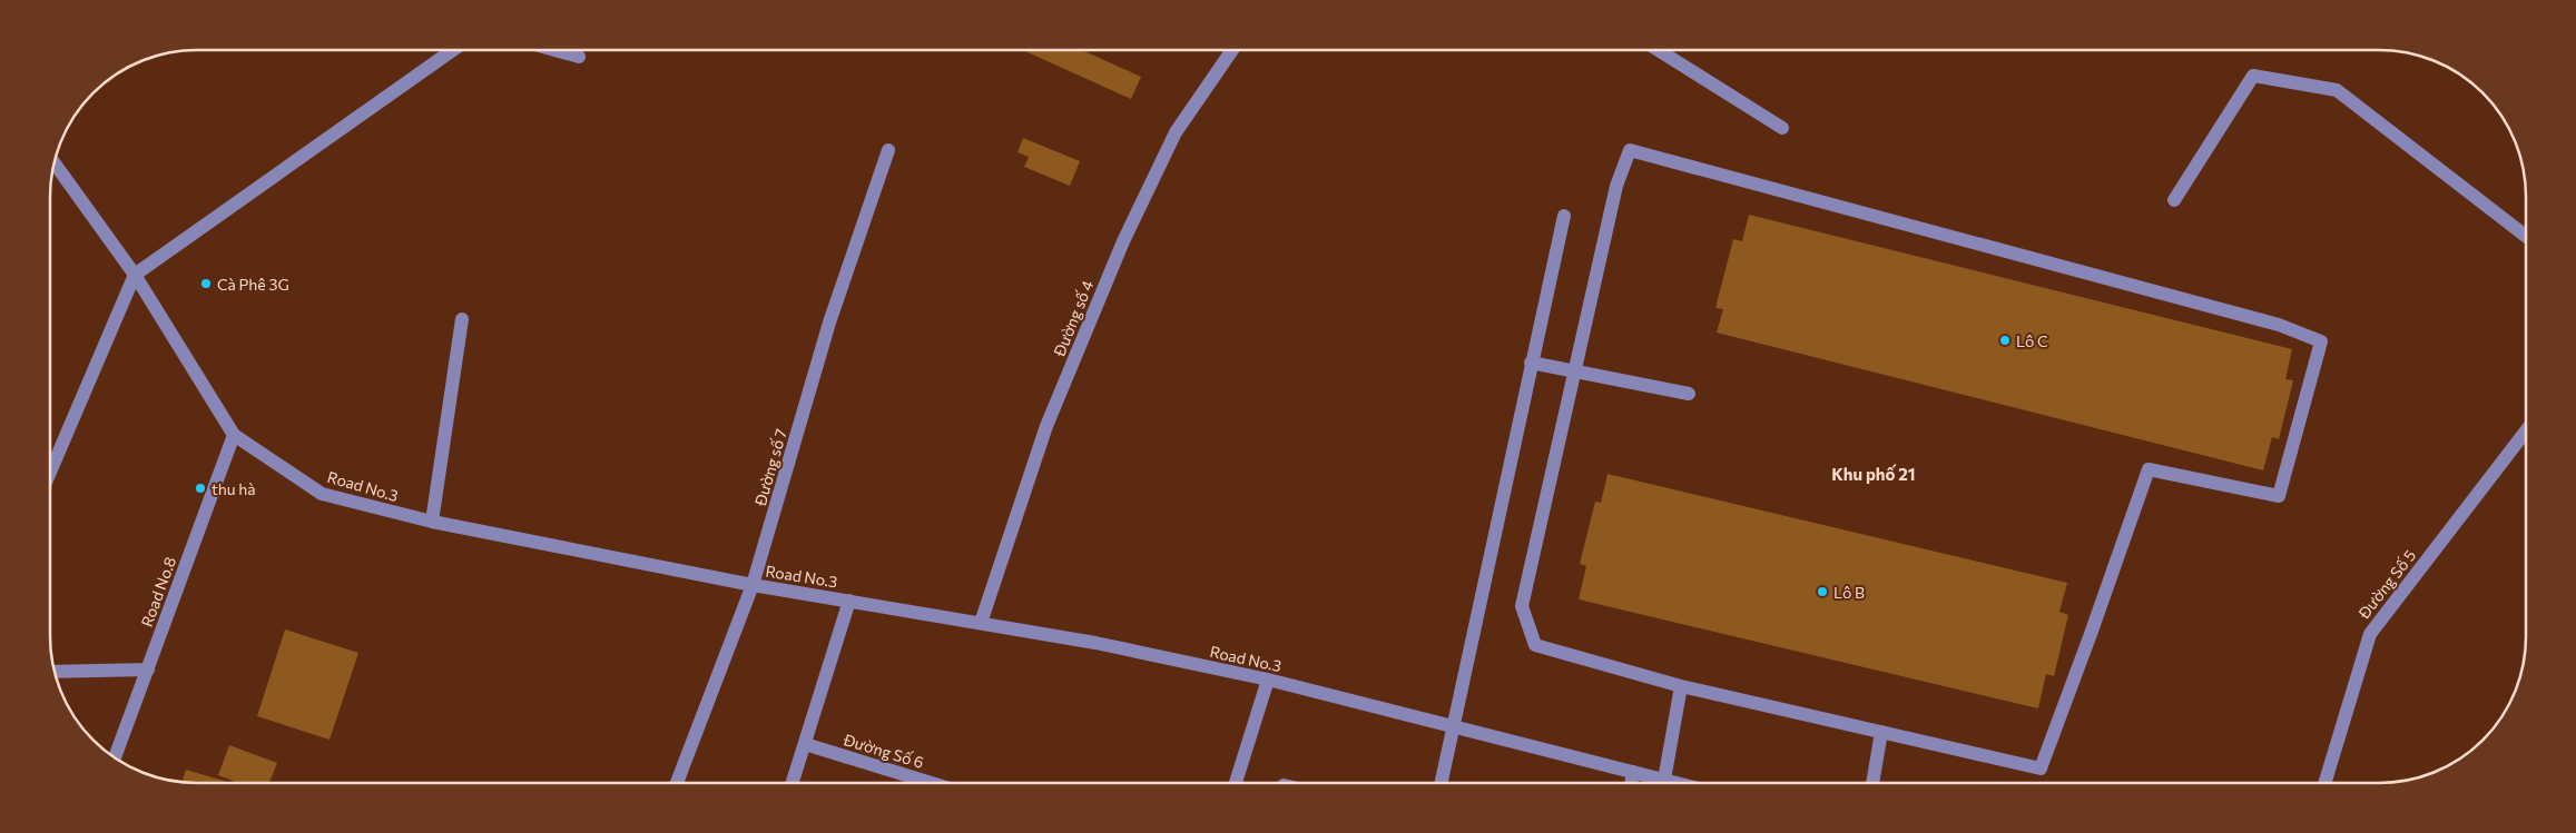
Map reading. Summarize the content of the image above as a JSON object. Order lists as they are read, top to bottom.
{
  "streets": {
    "street": [
      "Đường số 4",
      "Đường số 7",
      "Road No.3",
      "Đường Số 5",
      "Road No.8",
      "Đường Số 6"
    ]
  },
  "crossings": [
    ["Đường số 4", "Road No.3"],
    ["Đường số 7", "Road No.3"],
    ["Road No.3", "Road No.8"]
  ],
  "districts": ["Khu phố 21"],
  "places": [
    "Cà Phê 3G",
    "Lô C",
    "thu hà",
    "Lô B"
  ]
}
